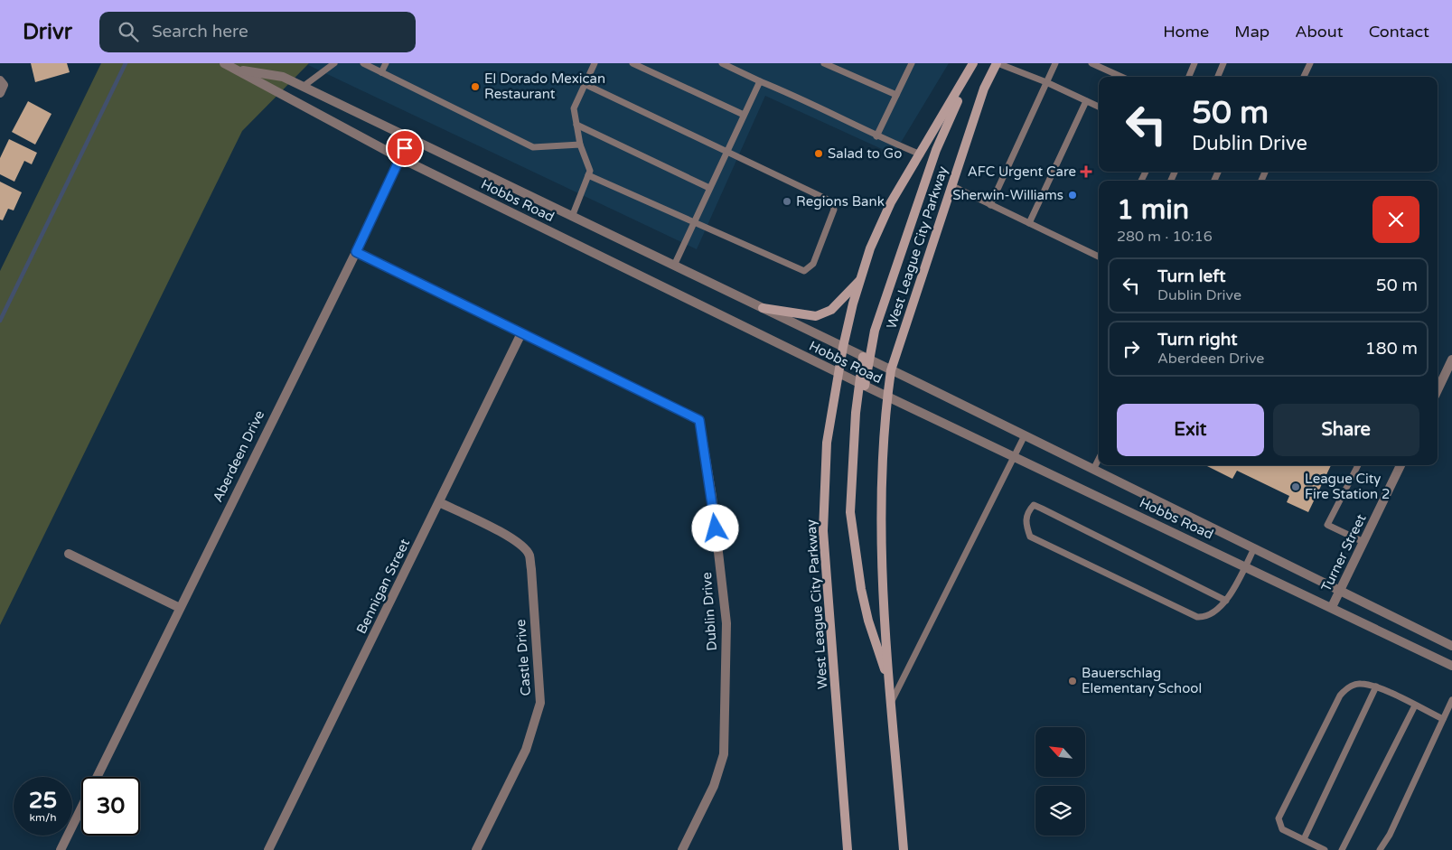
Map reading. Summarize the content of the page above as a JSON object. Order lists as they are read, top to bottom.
{
  "streets": {
    "main road": ["West League City Parkway"],
    "street": [
      "Hobbs Road",
      "Aberdeen Drive",
      "Turner Street",
      "Bennigan Street",
      "Dublin Drive",
      "Castle Drive"
    ]
  },
  "crossings": [
    ["Hobbs Road", "West League City Parkway"],
    ["Hobbs Road", "Aberdeen Drive"],
    ["Hobbs Road", "Turner Street"],
    ["Aberdeen Drive", "Dublin Drive"],
    ["Bennigan Street", "Dublin Drive"],
    ["Bennigan Street", "Castle Drive"]
  ],
  "places": {
    "other": [
      "El Dorado Mexican Restaurant",
      "Salad to Go",
      "Sherwin-Williams",
      "Regions Bank",
      "League City Fire Station 2",
      "Bauerschlag Elementary School"
    ],
    "health": ["AFC Urgent Care"]
  },
  "north": "top left",
  "page": {
    "header": "Drivr",
    "search": "Search here",
    "nav": [
      "Home",
      "Map",
      "About",
      "Contact"
    ],
    "turn": ["50 m", "Dublin Drive"],
    "heading": ["1 min", "280 m · 10:16"],
    "list": [
      {
        "name": "Turn left",
        "note": "Dublin Drive",
        "value": "50 m"
      },
      {
        "name": "Turn right",
        "note": "Aberdeen Drive",
        "value": "180 m"
      }
    ],
    "buttons": ["Exit", "Share"],
    "speed": "25 km/h",
    "limit": "30"
  }
}
